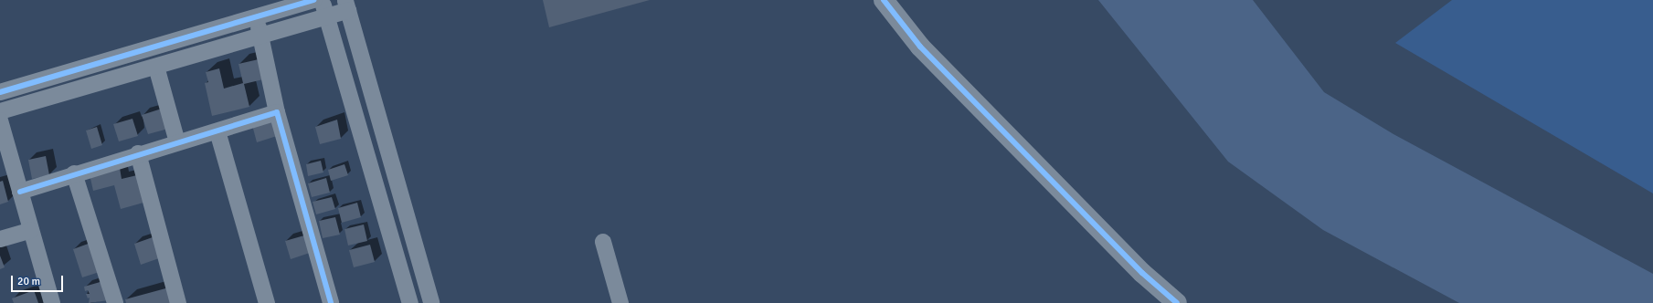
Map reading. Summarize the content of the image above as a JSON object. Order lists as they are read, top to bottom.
{
  "scale_bar": "20 m"
}
